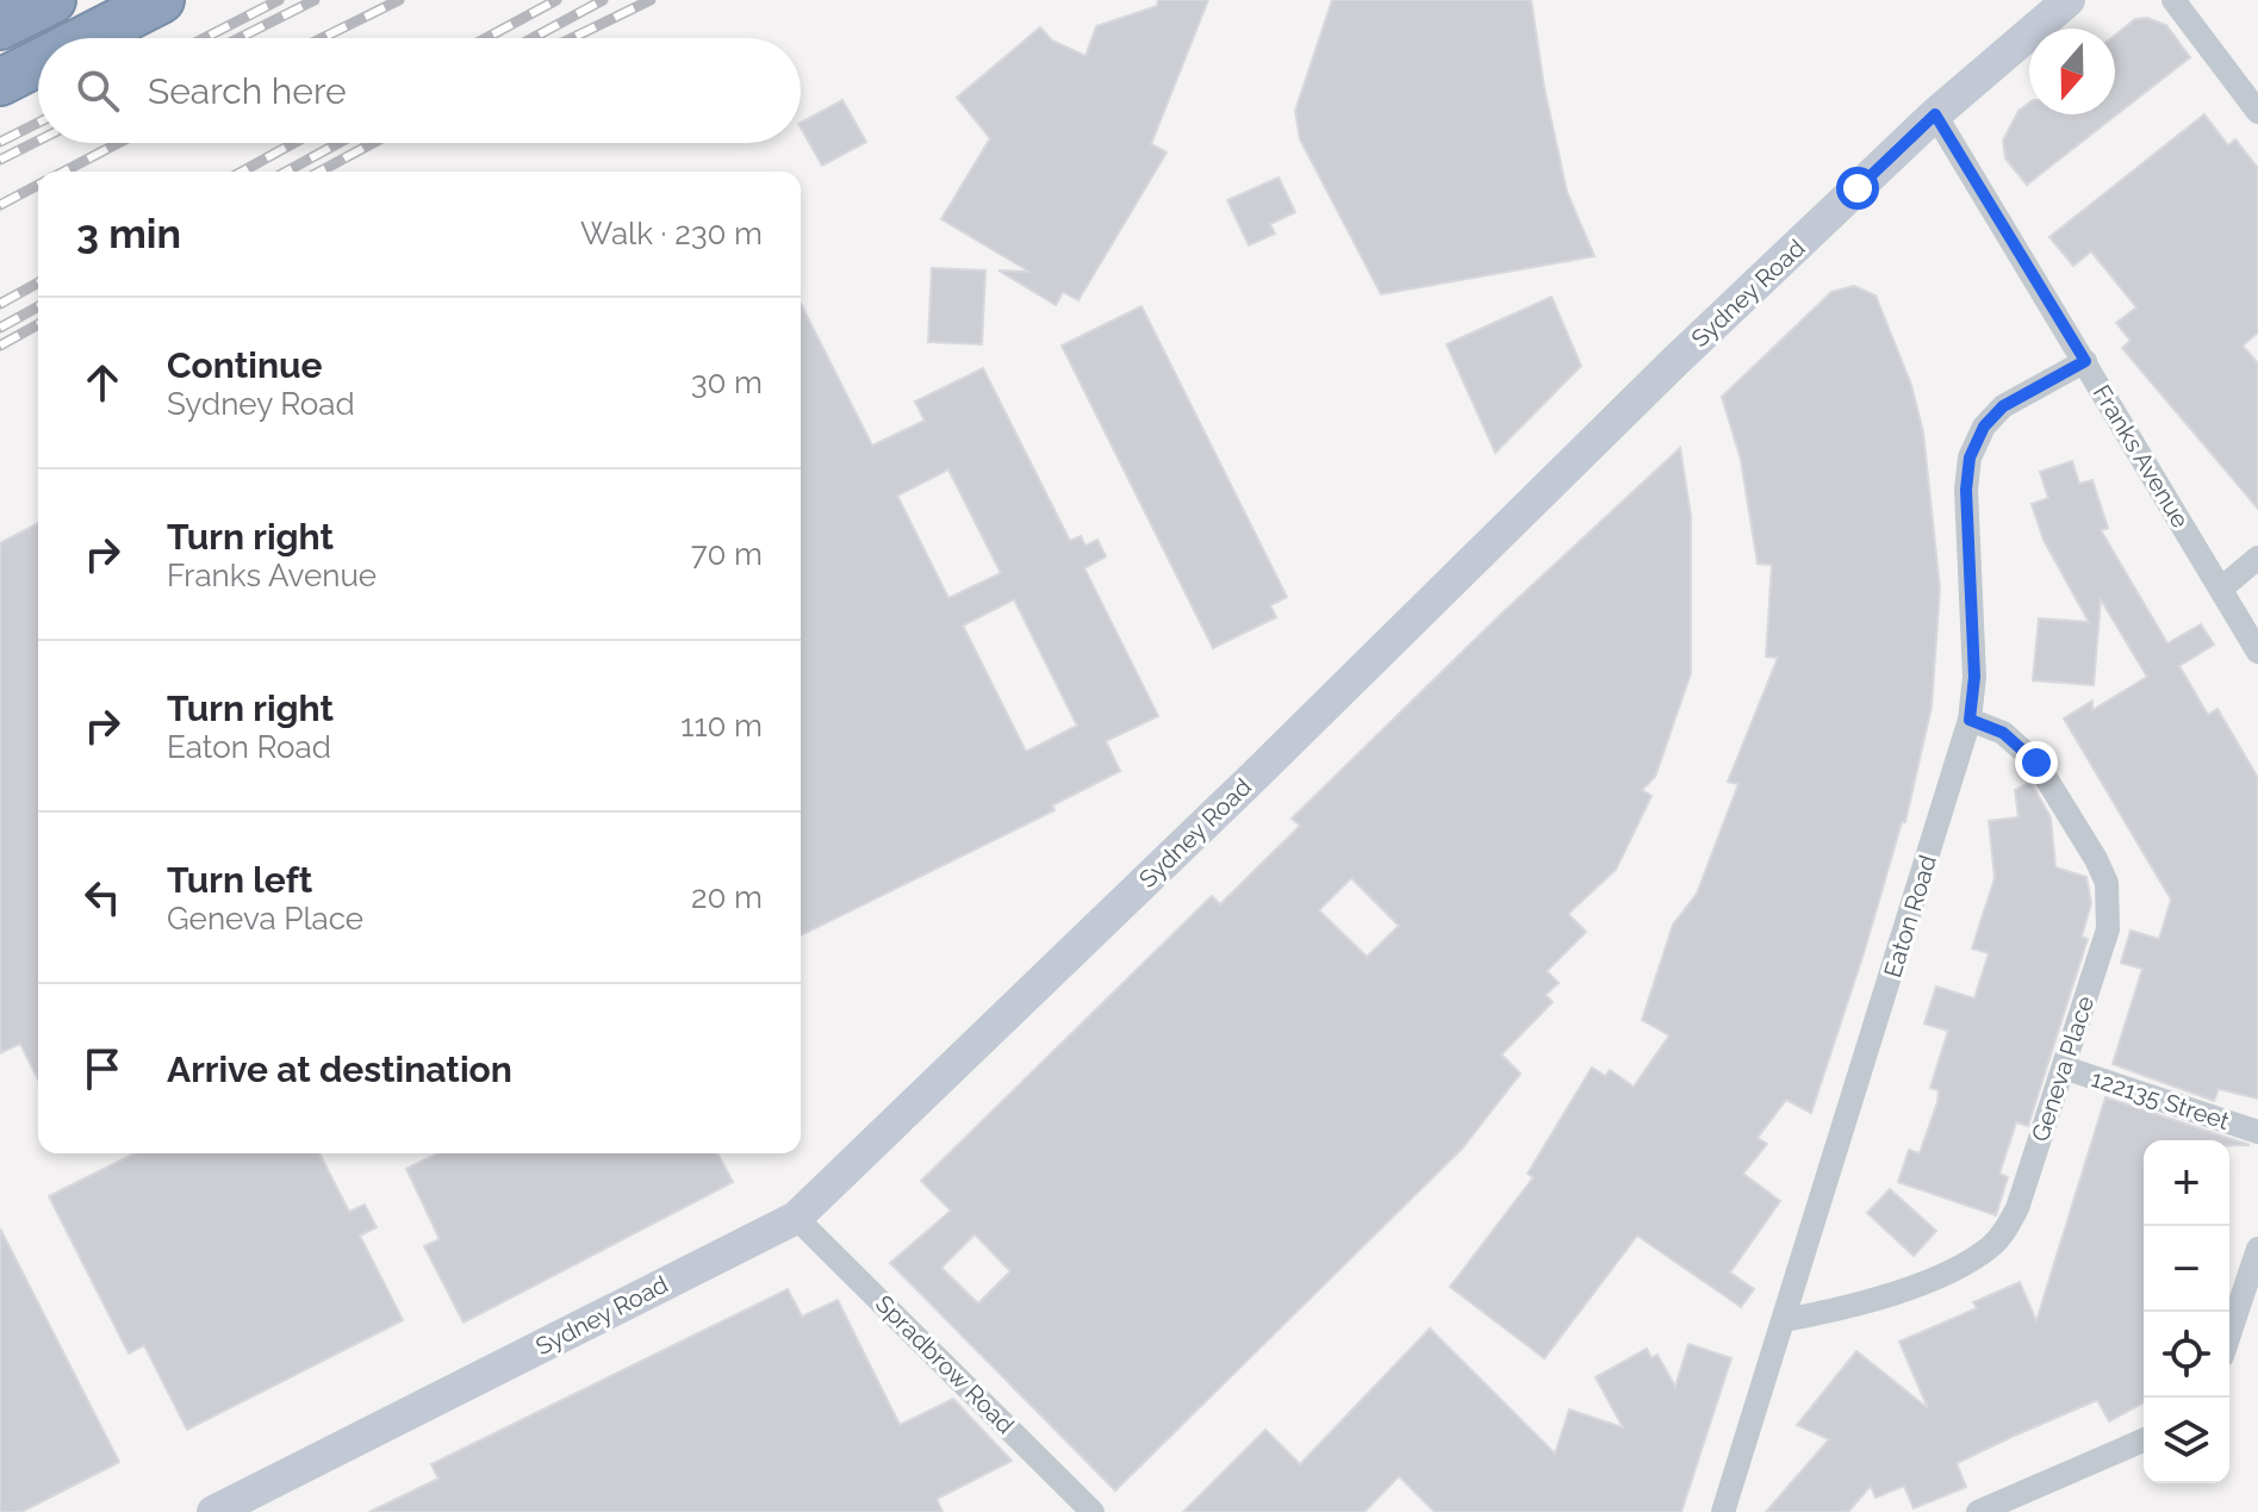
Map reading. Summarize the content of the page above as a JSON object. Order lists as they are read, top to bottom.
{
  "streets": {
    "main road": ["Sydney Road"],
    "street": [
      "Franks Avenue",
      "Eaton Road",
      "Geneva Place",
      "122135 Street",
      "Spradbrow Road"
    ]
  },
  "crossings": [
    ["Sydney Road", "Franks Avenue"],
    ["Sydney Road", "Spradbrow Road"],
    ["Franks Avenue", "Eaton Road"],
    ["Eaton Road", "Geneva Place"],
    ["Geneva Place", "122135 Street"]
  ],
  "north": "bottom",
  "page": {
    "search": "Search here",
    "heading": ["3 min", "Walk · 230 m"],
    "list": [
      ["Continue", "Sydney Road", "30 m"],
      ["Turn right", "Franks Avenue", "70 m"],
      ["Turn right", "Eaton Road", "110 m"],
      ["Turn left", "Geneva Place", "20 m"],
      "Arrive at destination"
    ],
    "map_buttons": ["+", "−"]
  }
}
